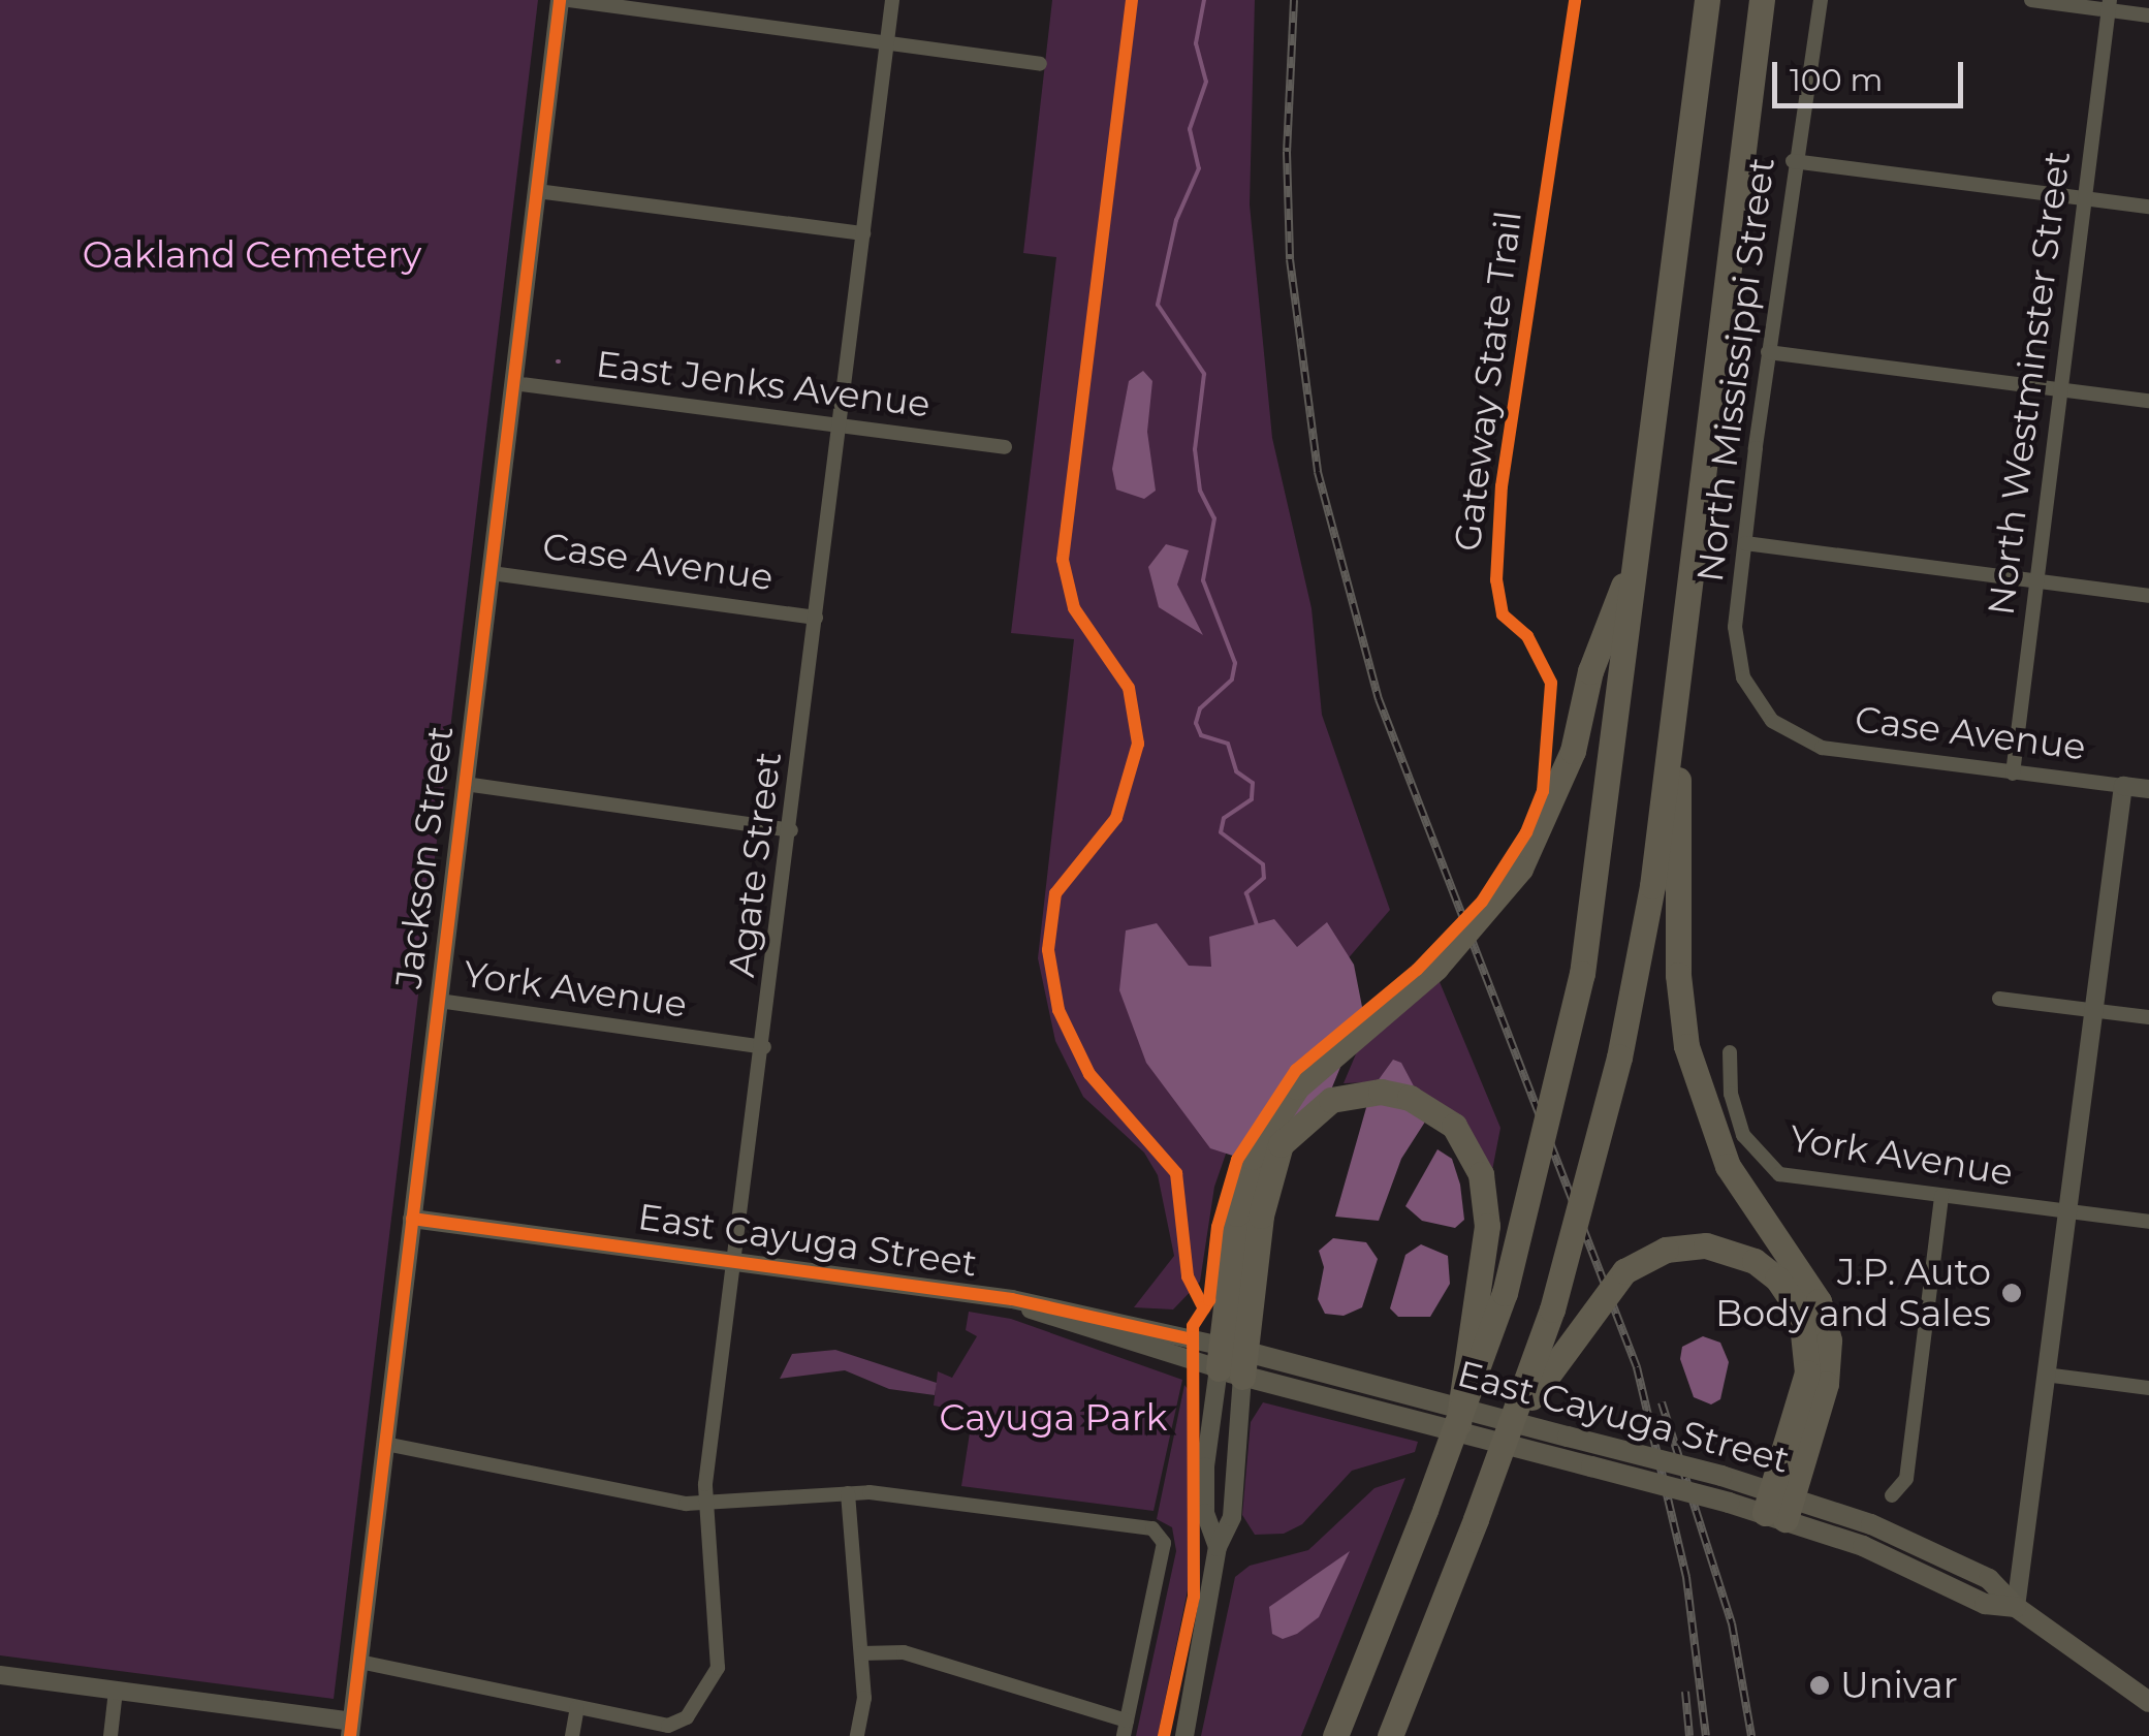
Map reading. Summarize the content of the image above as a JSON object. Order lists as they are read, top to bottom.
{
  "streets": {
    "main road": ["East Cayuga Street"],
    "street": [
      "North Mississippi Street",
      "North Westminster Street",
      "East Jenks Avenue",
      "Case Avenue",
      "Jackson Street",
      "Agate Street",
      "York Avenue"
    ],
    "cycle path": ["Gateway State Trail"]
  },
  "crossings": [
    ["North Mississippi Street", "Case Avenue"],
    ["North Westminster Street", "Case Avenue"],
    ["East Jenks Avenue", "Jackson Street"],
    ["East Jenks Avenue", "Agate Street"],
    ["Case Avenue", "Jackson Street"],
    ["Case Avenue", "Agate Street"],
    ["Jackson Street", "York Avenue"],
    ["Jackson Street", "East Cayuga Street"],
    ["Agate Street", "York Avenue"],
    ["Agate Street", "East Cayuga Street"]
  ],
  "parks": ["Oakland Cemetery", "Cayuga Park"],
  "places": ["J.P. Auto Body and Sales", "Univar"],
  "scale_bar": "100 m"
}
